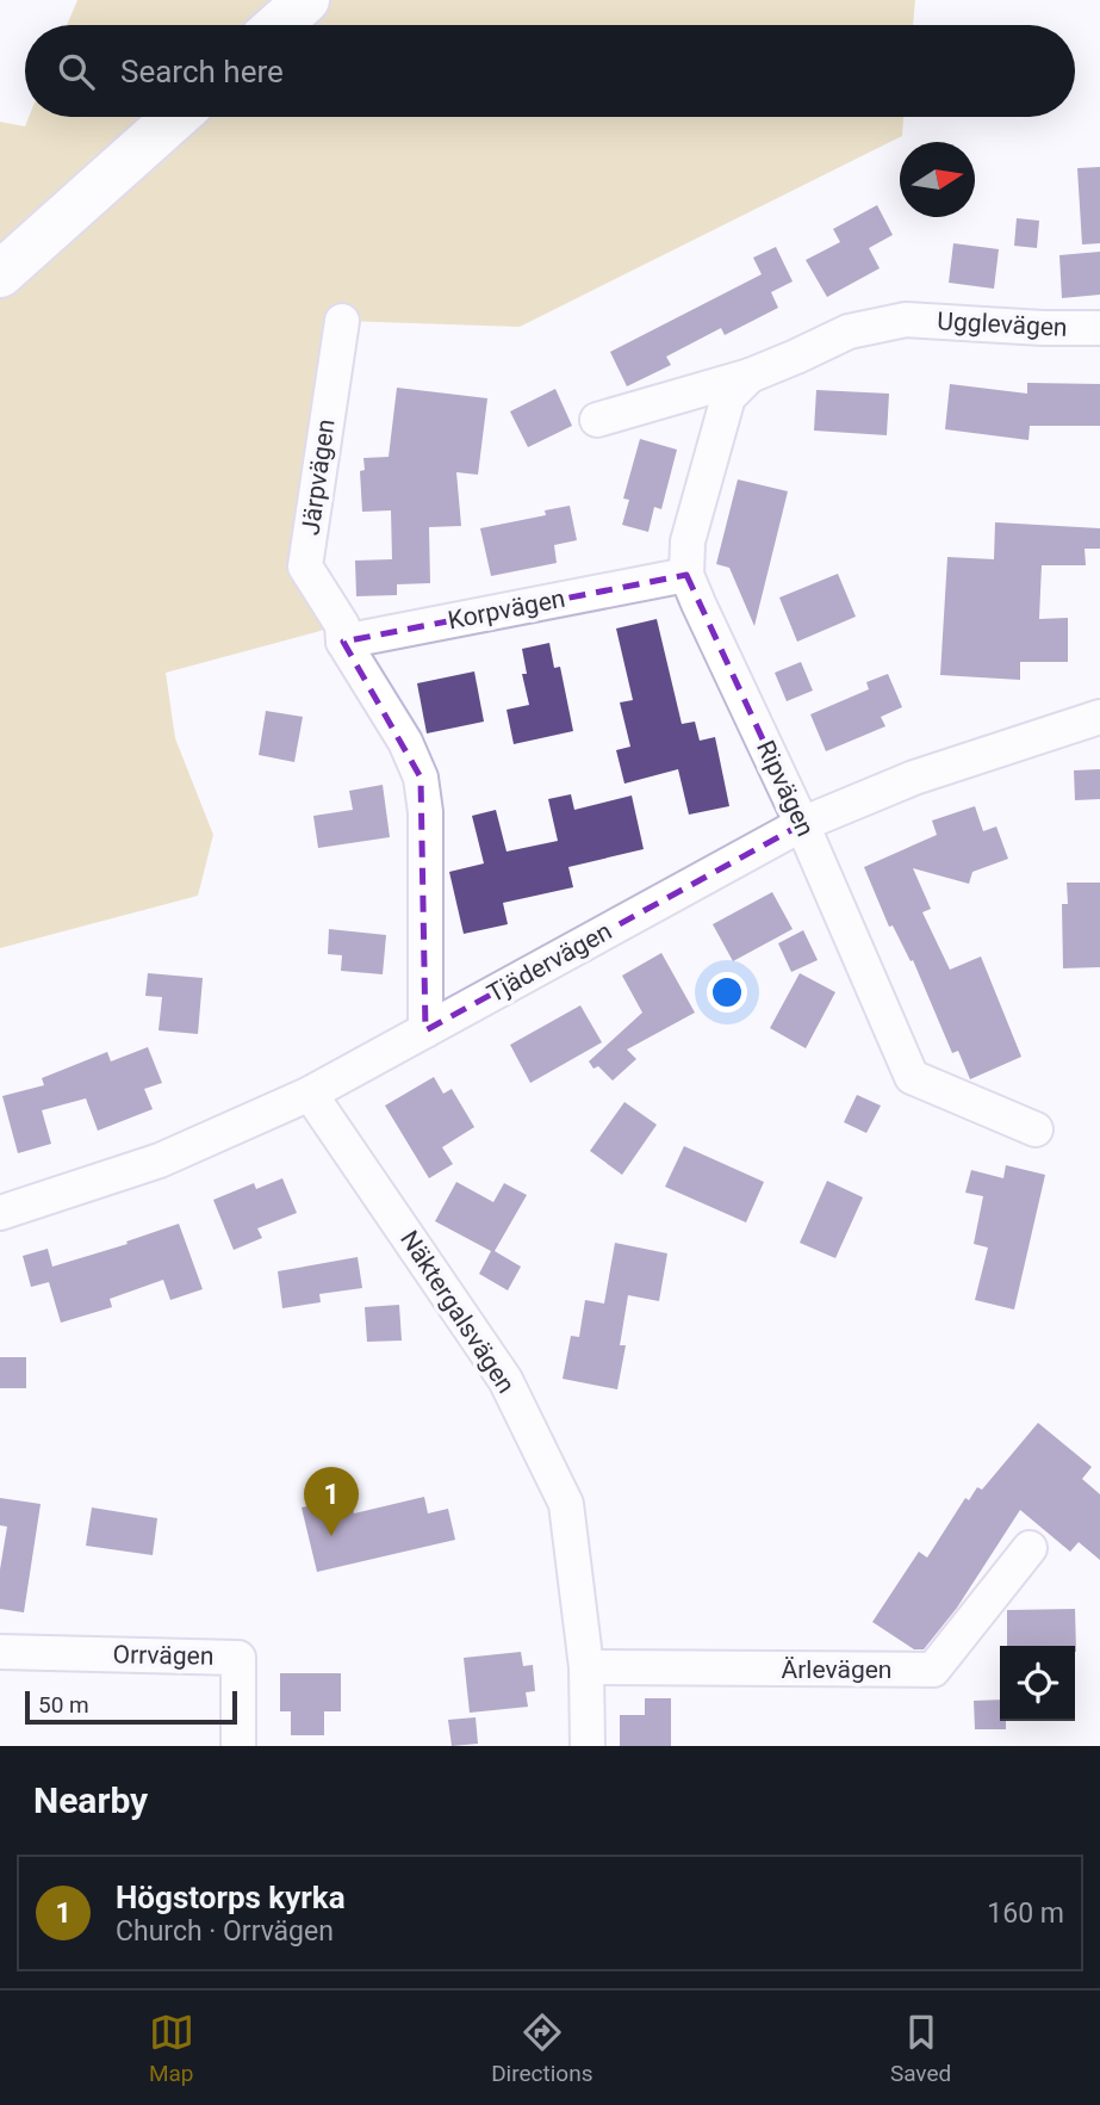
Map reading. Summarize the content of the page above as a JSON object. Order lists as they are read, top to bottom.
{
  "streets": {
    "street": [
      "Ugglevägen",
      "Järpvägen",
      "Korpvägen",
      "Ripvägen",
      "Tjädervägen",
      "Näktergalsvägen",
      "Orrvägen",
      "Ärlevägen"
    ]
  },
  "crossings": [
    ["Ugglevägen", "Ripvägen"],
    ["Järpvägen", "Korpvägen"],
    ["Järpvägen", "Tjädervägen"],
    ["Korpvägen", "Ripvägen"],
    ["Ripvägen", "Tjädervägen"],
    ["Tjädervägen", "Näktergalsvägen"],
    ["Näktergalsvägen", "Ärlevägen"]
  ],
  "scale_bar": "50 m",
  "north": "right",
  "page": {
    "search": "Search here",
    "pins": "1",
    "scale": "50 m",
    "heading": "Nearby",
    "list": [
      {
        "mark": "1",
        "name": "Högstorps kyrka",
        "note": "Church · Orrvägen",
        "value": "160 m"
      }
    ],
    "nav": ["Map", "Directions", "Saved"]
  }
}
